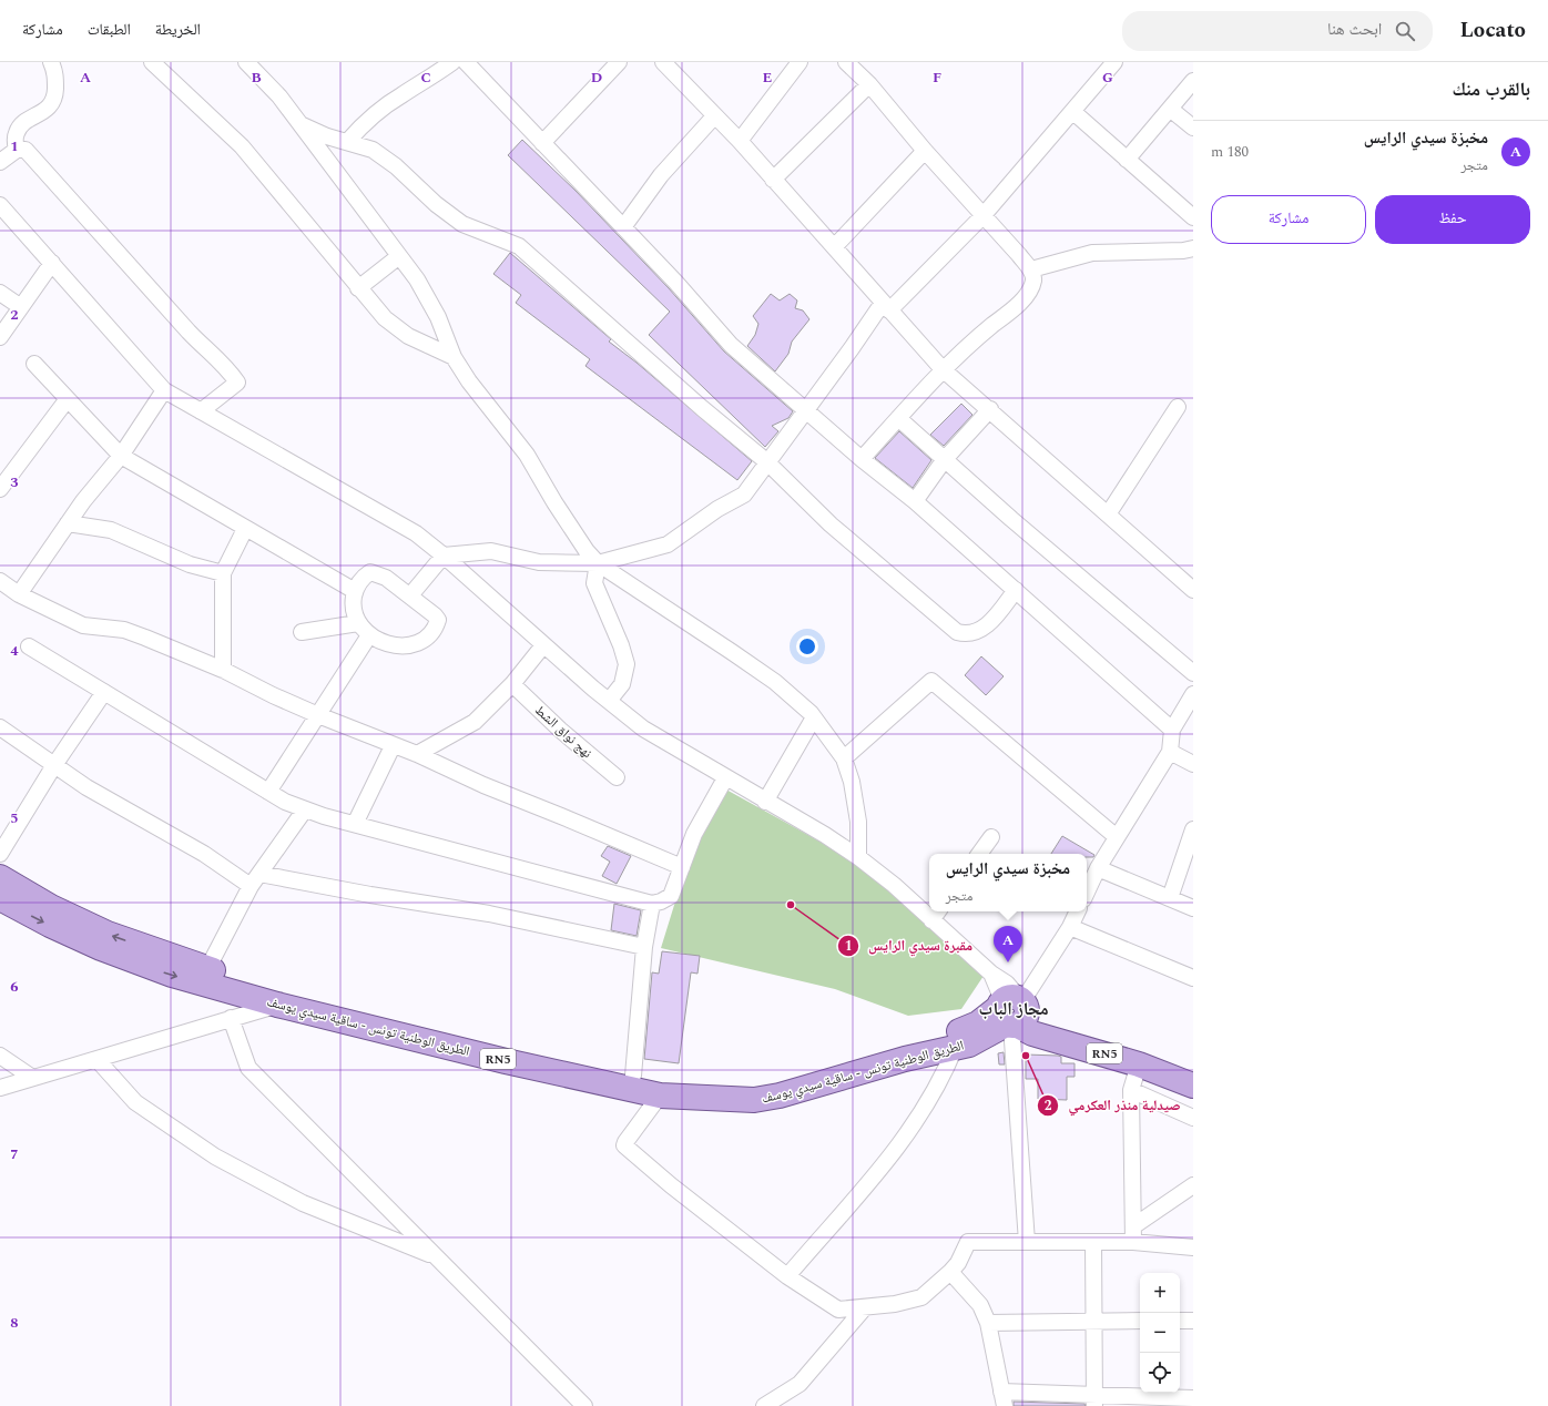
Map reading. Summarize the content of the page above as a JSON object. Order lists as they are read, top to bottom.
{
  "streets": {
    "main road": ["الطريق الوطنية تونس - ساقية سيدي يوسف", "RN5"],
    "street": ["نهج نواق الشط"]
  },
  "crossings": [
    ["الطريق الوطنية تونس - ساقية سيدي يوسف", "RN5"]
  ],
  "districts": ["مجاز الباب"],
  "places": ["مقبرة سيدي الرايس", "صيدلية منذر العكرمي"],
  "page": {
    "header": "Locato",
    "search": "ابحث هنا",
    "nav": ["الخريطة", "الطبقات", "مشاركة"],
    "heading": "بالقرب منك",
    "list": [
      {
        "mark": "A",
        "name": "مخبزة سيدي الرايس",
        "note": "متجر",
        "value": "180 m"
      }
    ],
    "buttons": ["حفظ", "مشاركة"],
    "popup": ["مخبزة سيدي الرايس", "متجر"],
    "pins": "A",
    "map_buttons": ["+", "−"]
  },
  "grid": {
    "columns": [
      "A",
      "B",
      "C",
      "D",
      "E",
      "F",
      "G"
    ],
    "rows": [
      "1",
      "2",
      "3",
      "4",
      "5",
      "6",
      "7",
      "8"
    ]
  }
}
